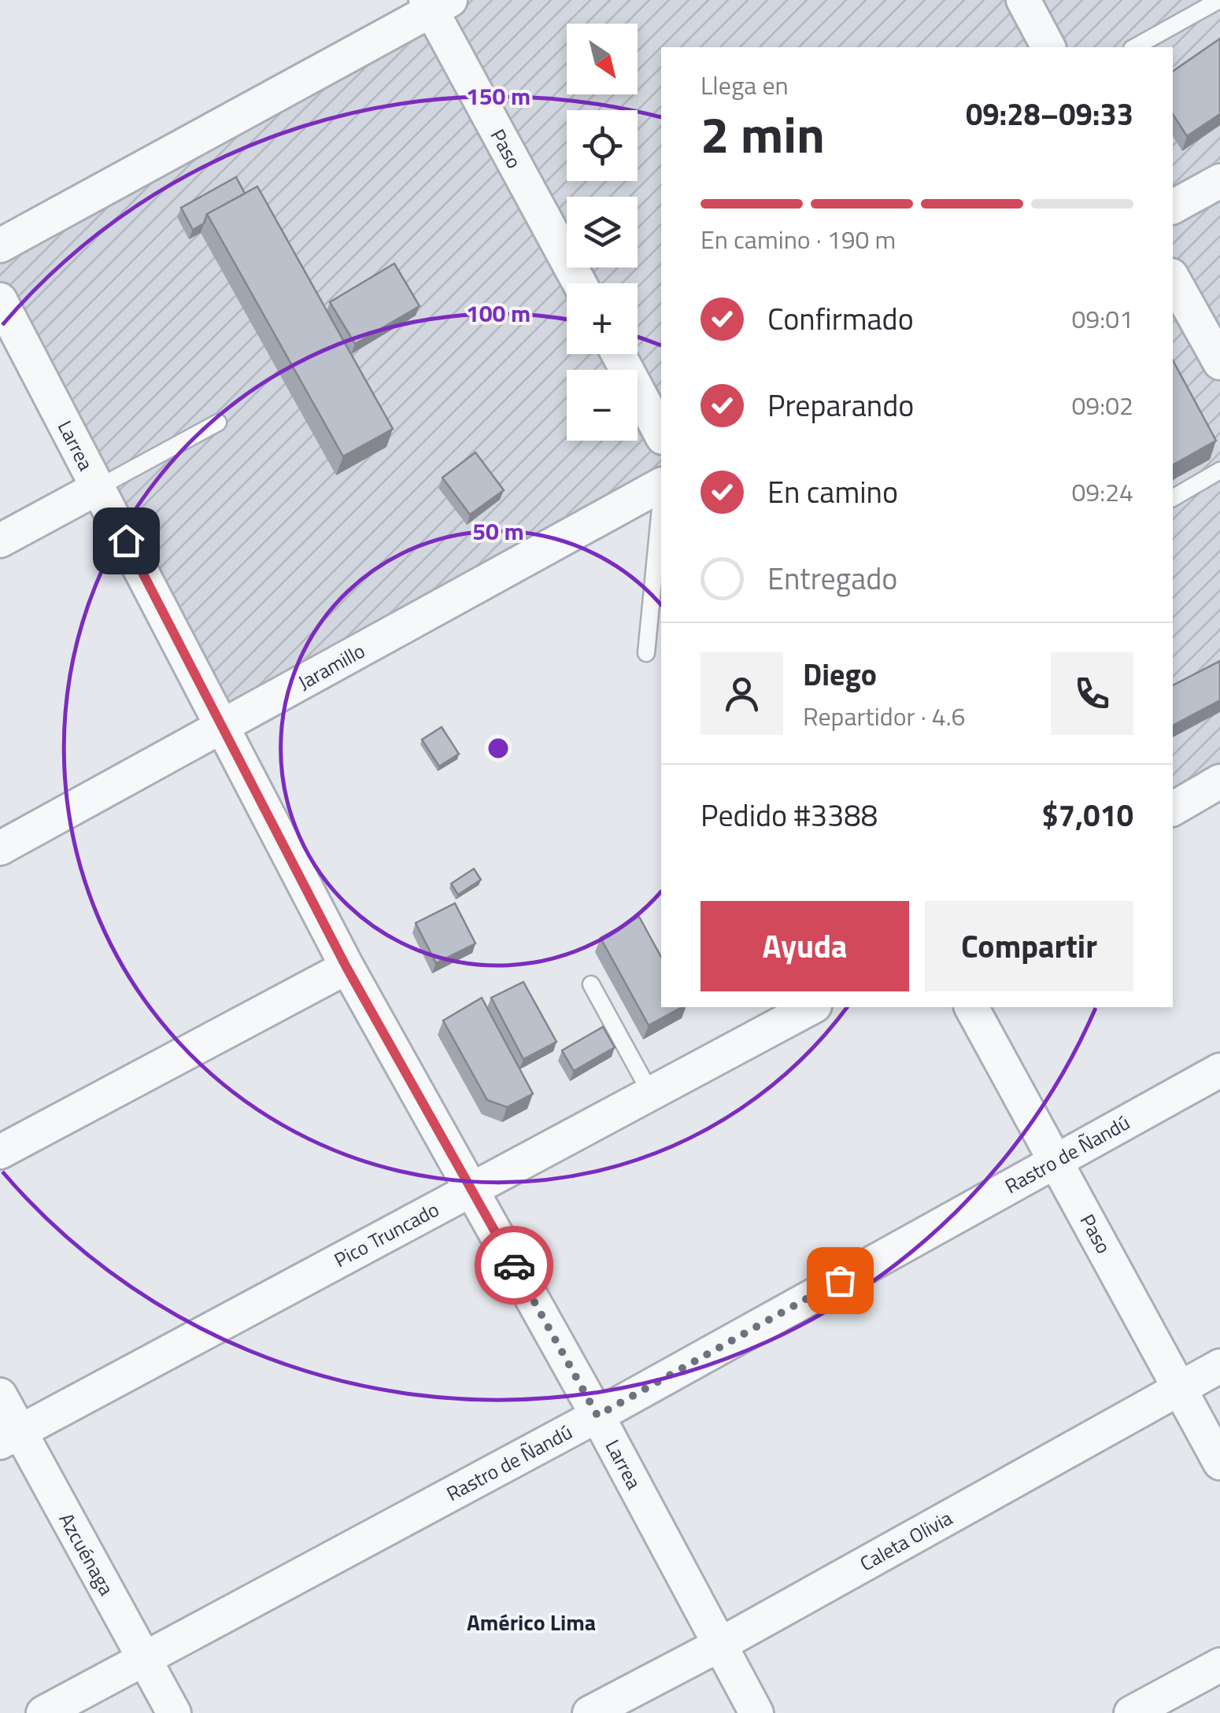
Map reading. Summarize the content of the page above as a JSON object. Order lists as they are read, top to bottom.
{
  "streets": {
    "street": [
      "Paso",
      "Larrea",
      "Jaramillo",
      "Rastro de Ñandú",
      "Pico Truncado",
      "Caleta Olivia",
      "Azcuénaga"
    ]
  },
  "crossings": [
    ["Paso", "Rastro de Ñandú"],
    ["Paso", "Caleta Olivia"],
    ["Larrea", "Jaramillo"],
    ["Larrea", "Rastro de Ñandú"],
    ["Larrea", "Pico Truncado"],
    ["Larrea", "Caleta Olivia"],
    ["Rastro de Ñandú", "Azcuénaga"],
    ["Pico Truncado", "Azcuénaga"]
  ],
  "districts": ["Américo Lima"],
  "north": "bottom right",
  "page": {
    "map_buttons": ["+", "−"],
    "heading": ["2 min", "Llega en", "09:28–09:33"],
    "panel": [
      "Diego",
      "Repartidor · 4.6",
      "Pedido #3388",
      "$7,010"
    ],
    "bar": "En camino · 190 m",
    "list": [
      ["Confirmado", "09:01"],
      ["Preparando", "09:02"],
      ["En camino", "09:24"],
      "Entregado"
    ],
    "buttons": ["Ayuda", "Compartir"]
  },
  "rings": ["150 m", "100 m", "50 m"]
}
